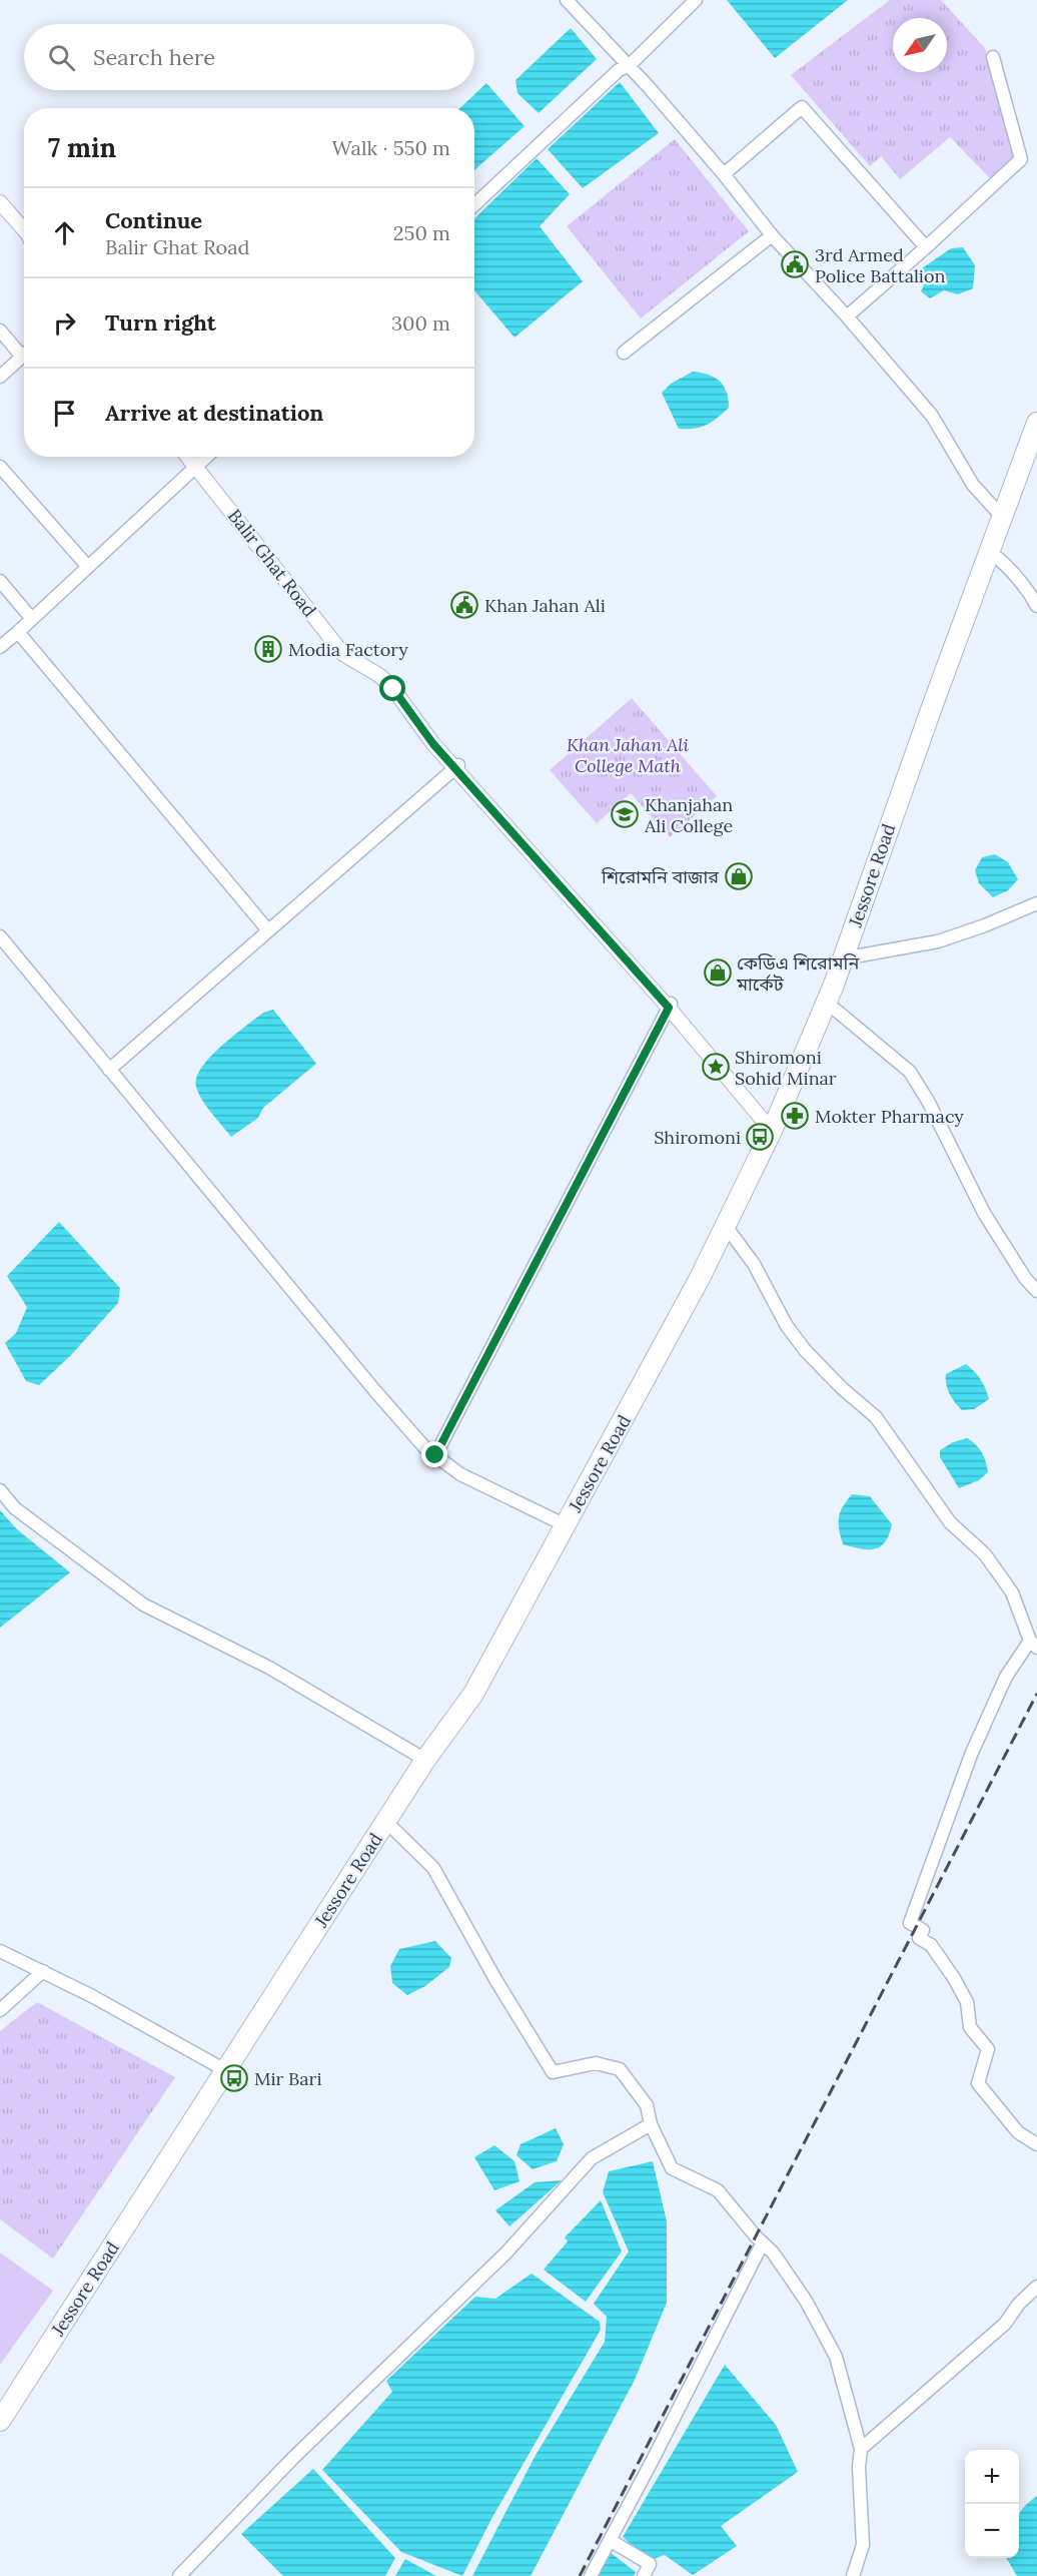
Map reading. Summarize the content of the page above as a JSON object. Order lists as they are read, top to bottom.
{
  "streets": {
    "highway": ["Jessore Road"],
    "street": ["Balir Ghat Road"]
  },
  "crossings": [
    ["Balir Ghat Road", "Jessore Road"]
  ],
  "parks": ["Khan Jahan Ali College Math"],
  "places": {
    "public building": ["3rd Armed Police Battalion", "Khan Jahan Ali"],
    "building": ["Modia Factory"],
    "school or university": ["Khanjahan Ali College"],
    "shop": ["শিরোমনি বাজার", "কেডিএ শিরোমনি মার্কেট"],
    "place": ["Shiromoni Sohid Minar"],
    "pharmacy": ["Mokter Pharmacy"],
    "bus stop": ["Shiromoni", "Mir Bari"]
  },
  "north": "bottom left",
  "page": {
    "search": "Search here",
    "heading": ["7 min", "Walk · 550 m"],
    "list": [
      ["Continue", "Balir Ghat Road", "250 m"],
      ["Turn right", "300 m"],
      "Arrive at destination"
    ],
    "map_buttons": ["+", "−"]
  }
}
